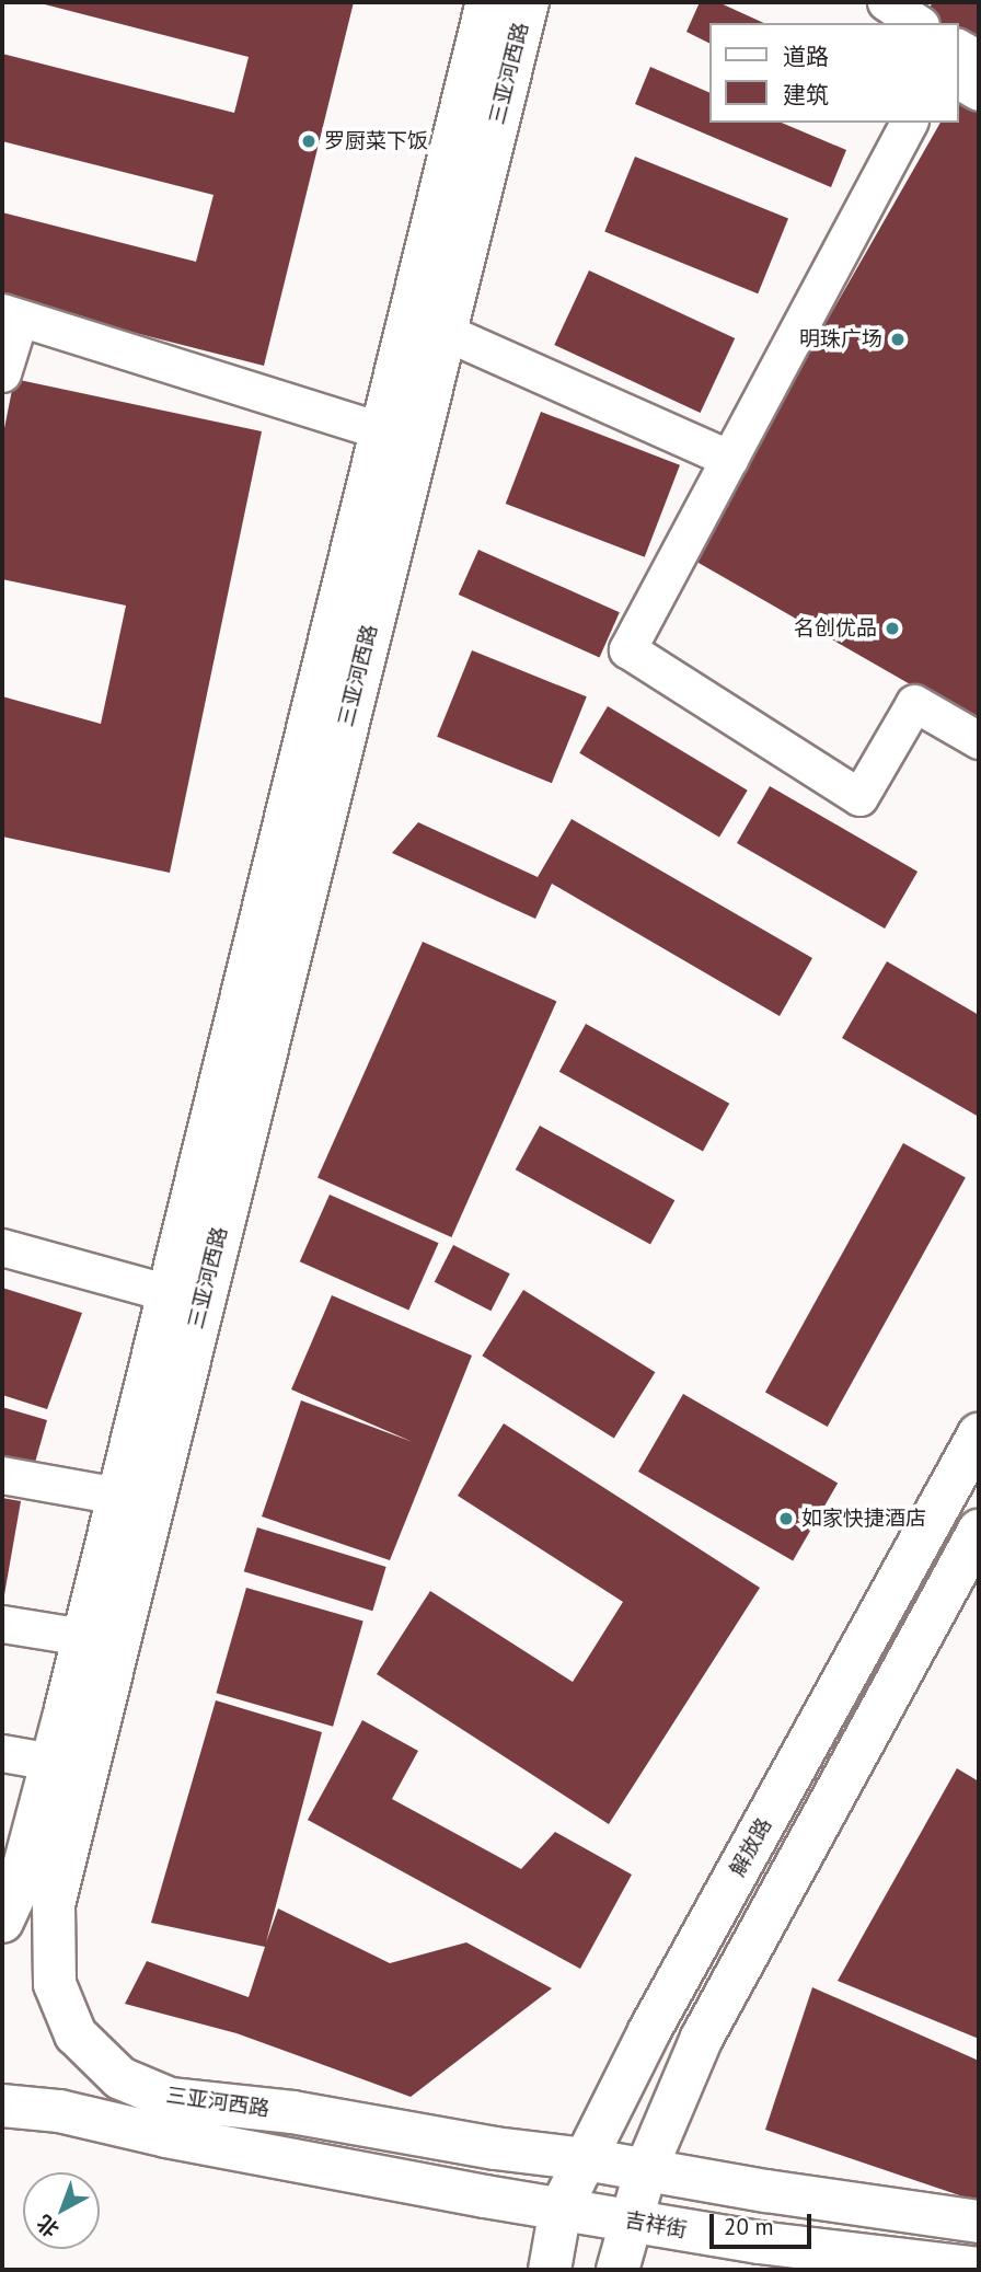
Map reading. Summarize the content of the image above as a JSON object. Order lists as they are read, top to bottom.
{
  "streets": {
    "main road": ["三亚河西路", "解放路", "吉祥街"]
  },
  "crossings": [
    ["三亚河西路", "解放路"],
    ["三亚河西路", "吉祥街"],
    ["解放路", "吉祥街"]
  ],
  "places": [
    "罗厨菜下饭",
    "明珠广场",
    "名创优品",
    "如家快捷酒店"
  ],
  "legend": ["道路", "建筑"],
  "scale_bar": "20 m",
  "north": "bottom left"
}
